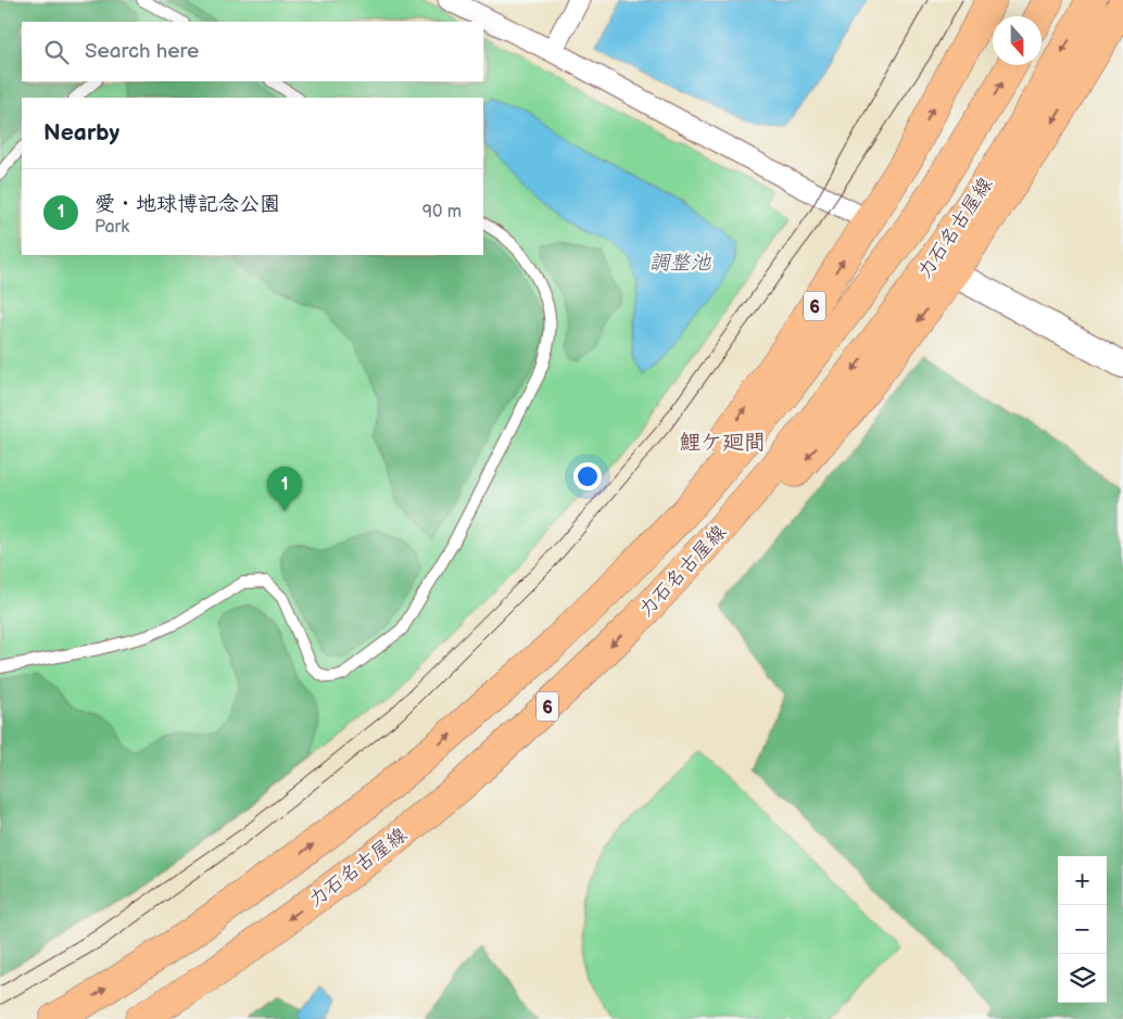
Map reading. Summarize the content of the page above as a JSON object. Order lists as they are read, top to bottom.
{
  "streets": {
    "main road": ["力石名古屋線", "6"]
  },
  "crossings": [
    ["力石名古屋線", "6"]
  ],
  "districts": ["鯉ケ廻間"],
  "water": ["調整池"],
  "north": "bottom",
  "page": {
    "search": "Search here",
    "heading": "Nearby",
    "list": [
      {
        "mark": "1",
        "name": "愛・地球博記念公園",
        "note": "Park",
        "value": "90 m"
      }
    ],
    "pins": "1",
    "map_buttons": ["+", "−"]
  }
}
